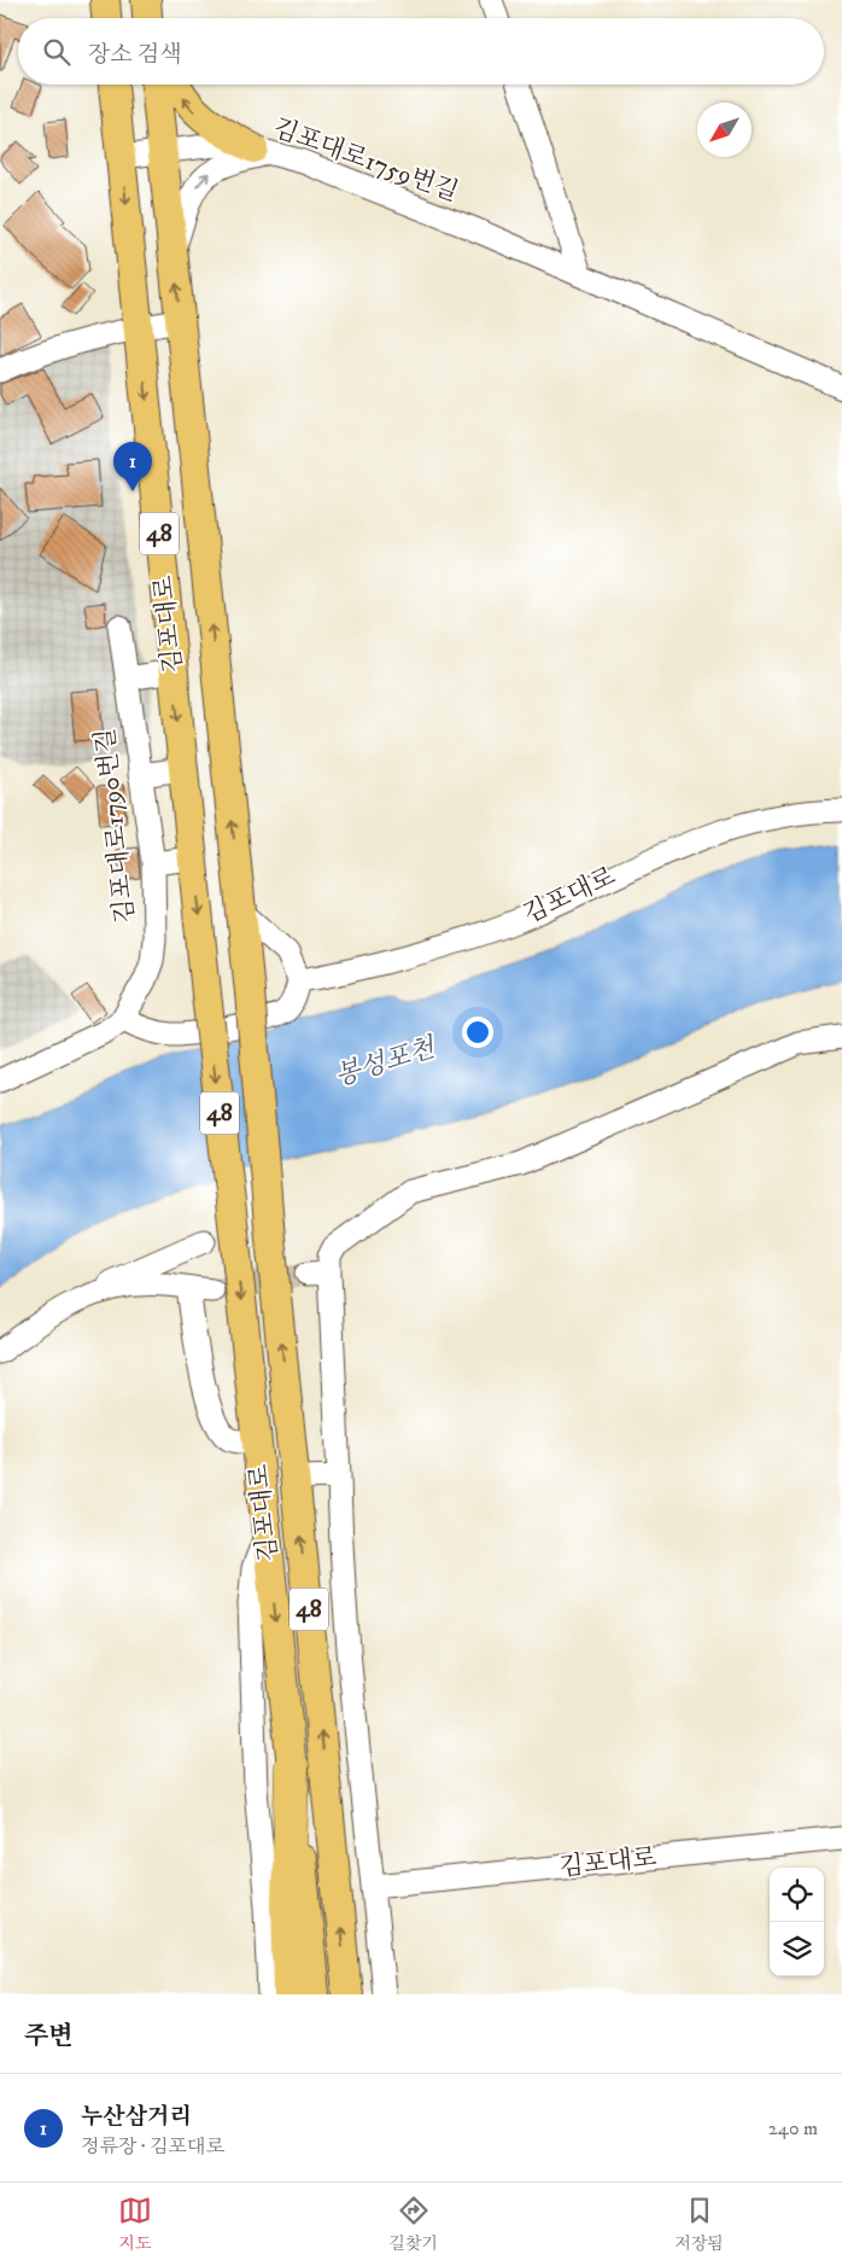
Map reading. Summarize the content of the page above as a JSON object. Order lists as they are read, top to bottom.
{
  "streets": {
    "main road": ["48", "김포대로"],
    "street": ["김포대로1759번길", "김포대로1790번길"]
  },
  "crossings": [
    ["김포대로1759번길", "김포대로"]
  ],
  "water": ["봉성포천"],
  "north": "bottom left",
  "page": {
    "search": "장소 검색",
    "pins": "1",
    "heading": "주변",
    "list": [
      {
        "mark": "1",
        "name": "누산삼거리",
        "note": "정류장 · 김포대로",
        "value": "240 m"
      }
    ],
    "nav": ["지도", "길찾기", "저장됨"]
  }
}
